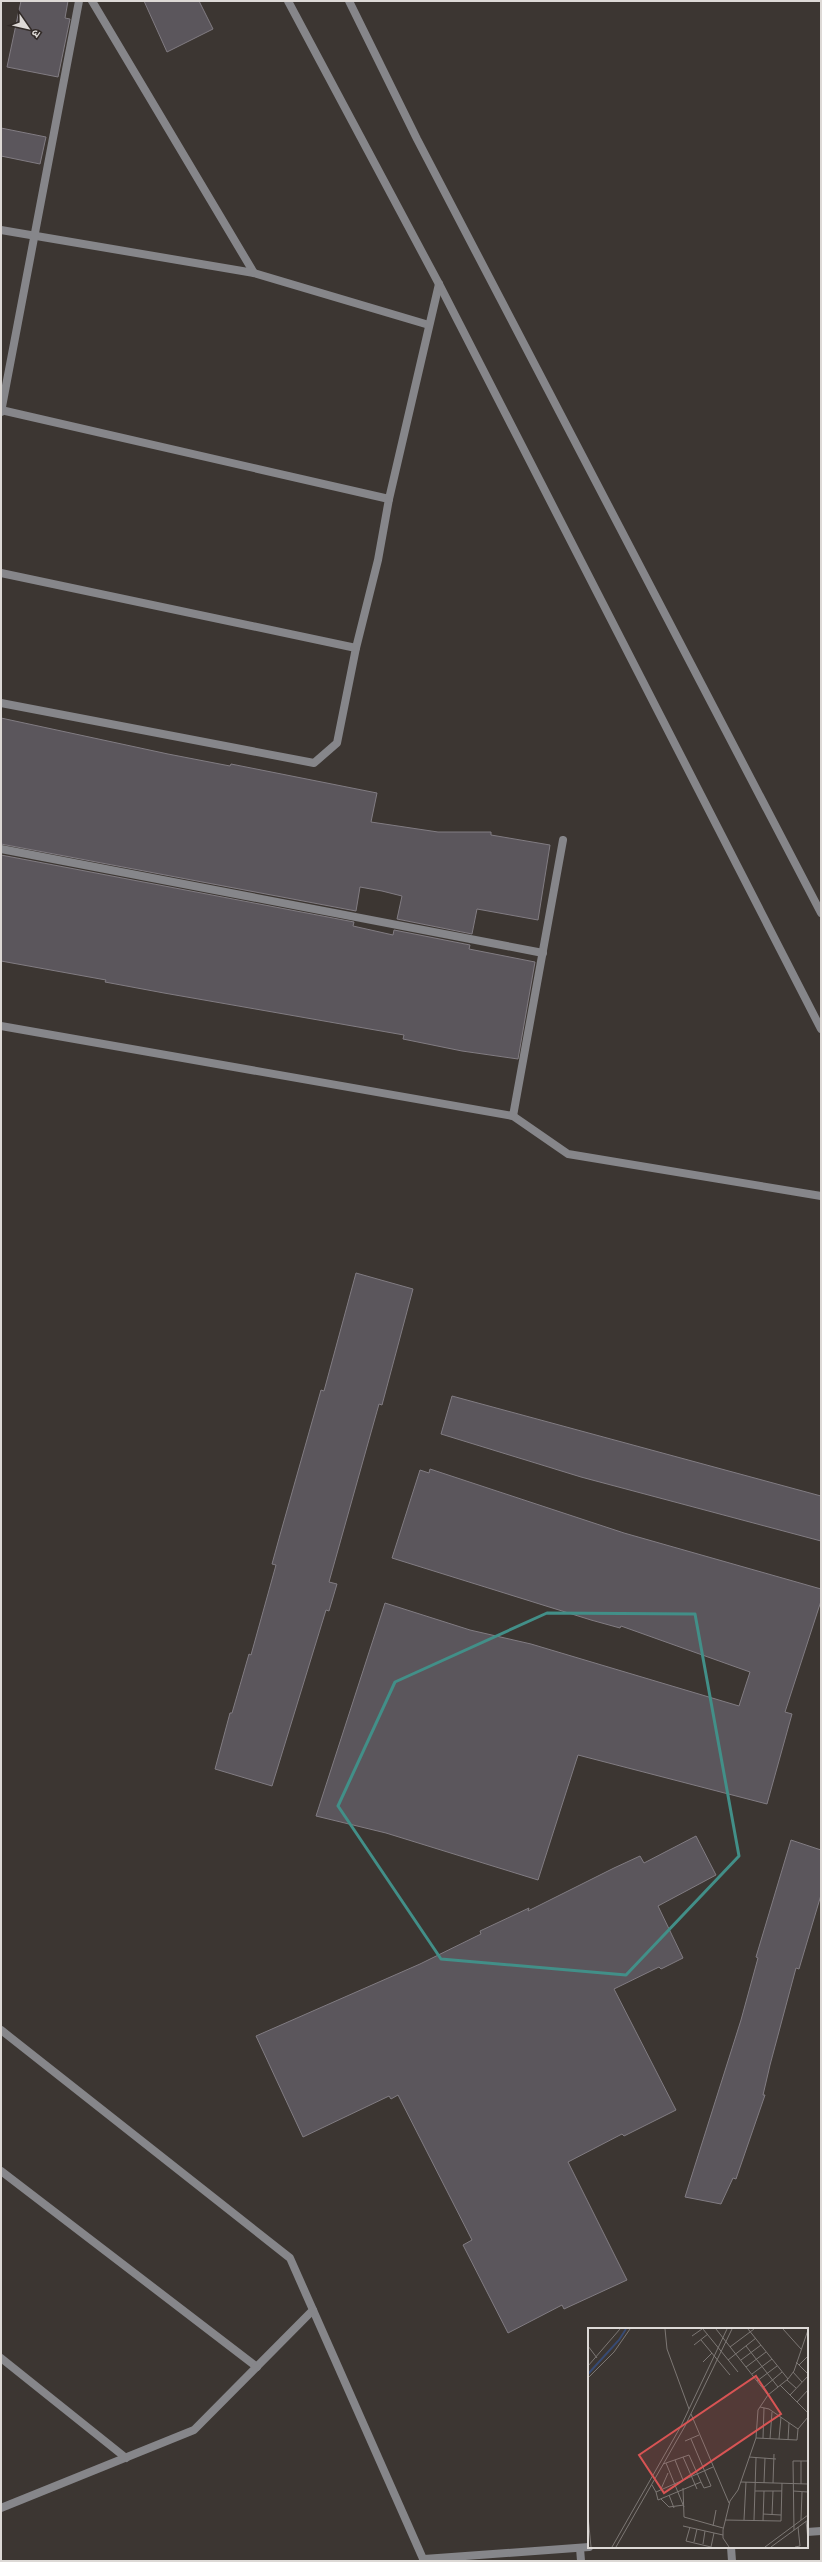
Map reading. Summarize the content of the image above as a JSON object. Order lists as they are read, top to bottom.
{
  "north": "bottom right"
}
